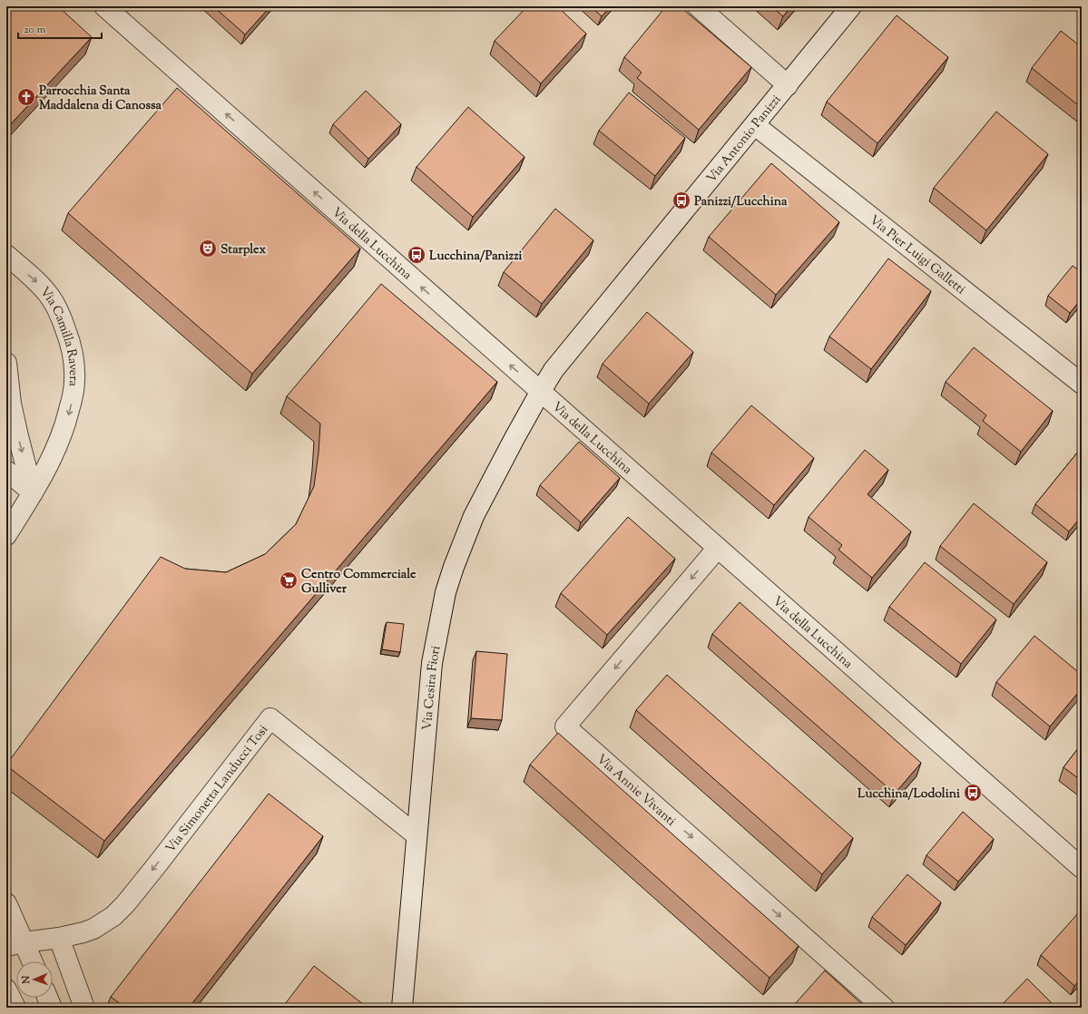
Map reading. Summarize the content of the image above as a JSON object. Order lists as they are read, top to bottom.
{
  "streets": {
    "street": [
      "Via Antonio Panizzi",
      "Via della Lucchina",
      "Via Pier Luigi Galletti",
      "Via Camilla Ravera",
      "Via Cesira Fiori",
      "Via Simonetta Landucci Tosi",
      "Via Annie Vivanti"
    ]
  },
  "crossings": [
    ["Via Antonio Panizzi", "Via della Lucchina"],
    ["Via Antonio Panizzi", "Via Pier Luigi Galletti"],
    ["Via Antonio Panizzi", "Via Cesira Fiori"],
    ["Via della Lucchina", "Via Cesira Fiori"],
    ["Via della Lucchina", "Via Annie Vivanti"],
    ["Via Cesira Fiori", "Via Simonetta Landucci Tosi"]
  ],
  "one_way": ["Via della Lucchina"],
  "places": {
    "church": ["Parrocchia Santa Maddalena di Canossa"],
    "bus stop": ["Panizzi/Lucchina", "Lucchina/Panizzi", "Lucchina/Lodolini"],
    "theatre": ["Starplex"],
    "supermarket": ["Centro Commerciale Gulliver"]
  },
  "scale_bar": "20 m",
  "north": "left"
}
